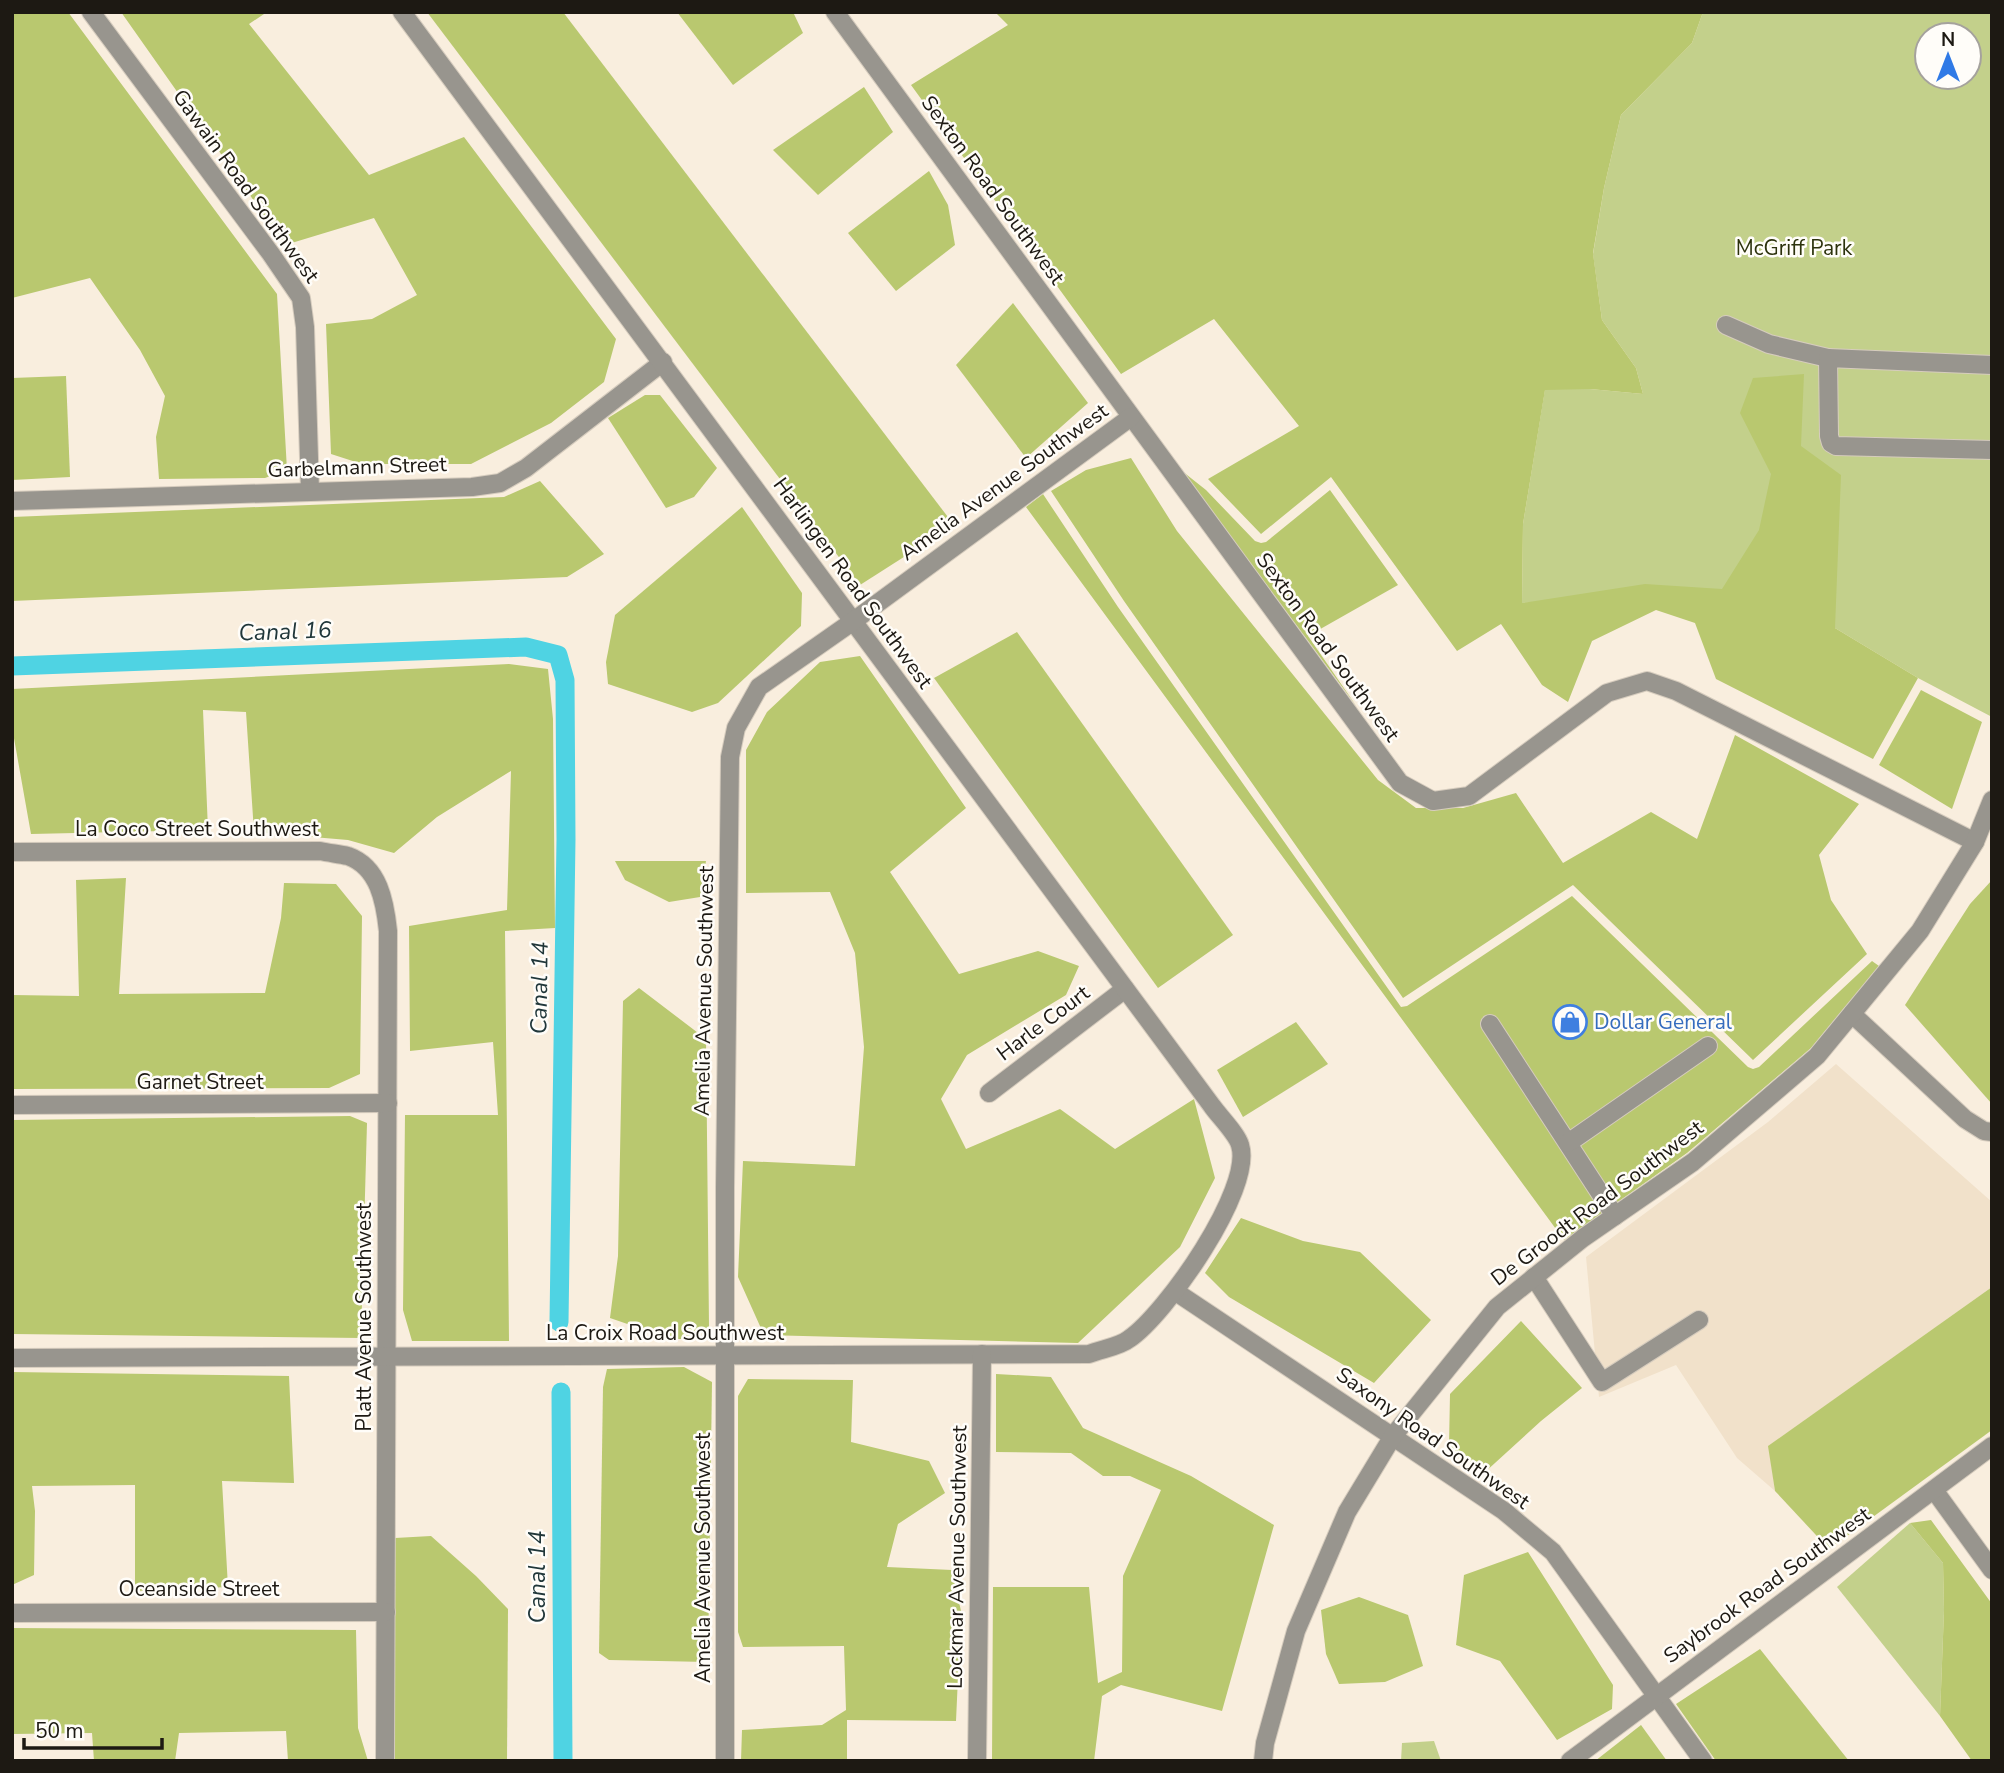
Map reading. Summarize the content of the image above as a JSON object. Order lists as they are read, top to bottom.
{
  "streets": {
    "street": [
      "Gawain Road Southwest",
      "Sexton Road Southwest",
      "Garbelmann Street",
      "Amelia Avenue Southwest",
      "Harlingen Road Southwest",
      "La Coco Street Southwest",
      "Harle Court",
      "Garnet Street",
      "De Groodt Road Southwest",
      "Platt Avenue Southwest",
      "La Croix Road Southwest",
      "Saxony Road Southwest",
      "Lockmar Avenue Southwest",
      "Saybrook Road Southwest",
      "Oceanside Street"
    ]
  },
  "crossings": [
    ["Gawain Road Southwest", "Garbelmann Street"],
    ["Sexton Road Southwest", "Amelia Avenue Southwest"],
    ["Sexton Road Southwest", "De Groodt Road Southwest"],
    ["Garbelmann Street", "Harlingen Road Southwest"],
    ["Amelia Avenue Southwest", "Harlingen Road Southwest"],
    ["Amelia Avenue Southwest", "La Croix Road Southwest"],
    ["Harlingen Road Southwest", "Harle Court"],
    ["Harlingen Road Southwest", "La Croix Road Southwest"],
    ["La Coco Street Southwest", "Platt Avenue Southwest"],
    ["Garnet Street", "Platt Avenue Southwest"],
    ["De Groodt Road Southwest", "Saxony Road Southwest"],
    ["Platt Avenue Southwest", "La Croix Road Southwest"],
    ["Platt Avenue Southwest", "Oceanside Street"],
    ["La Croix Road Southwest", "Saxony Road Southwest"],
    ["La Croix Road Southwest", "Lockmar Avenue Southwest"],
    ["Saxony Road Southwest", "Saybrook Road Southwest"]
  ],
  "water": ["Canal 16", "Canal 14"],
  "parks": ["McGriff Park"],
  "places": {
    "shop": ["Dollar General"]
  },
  "scale_bar": "50 m",
  "north": "top"
}
